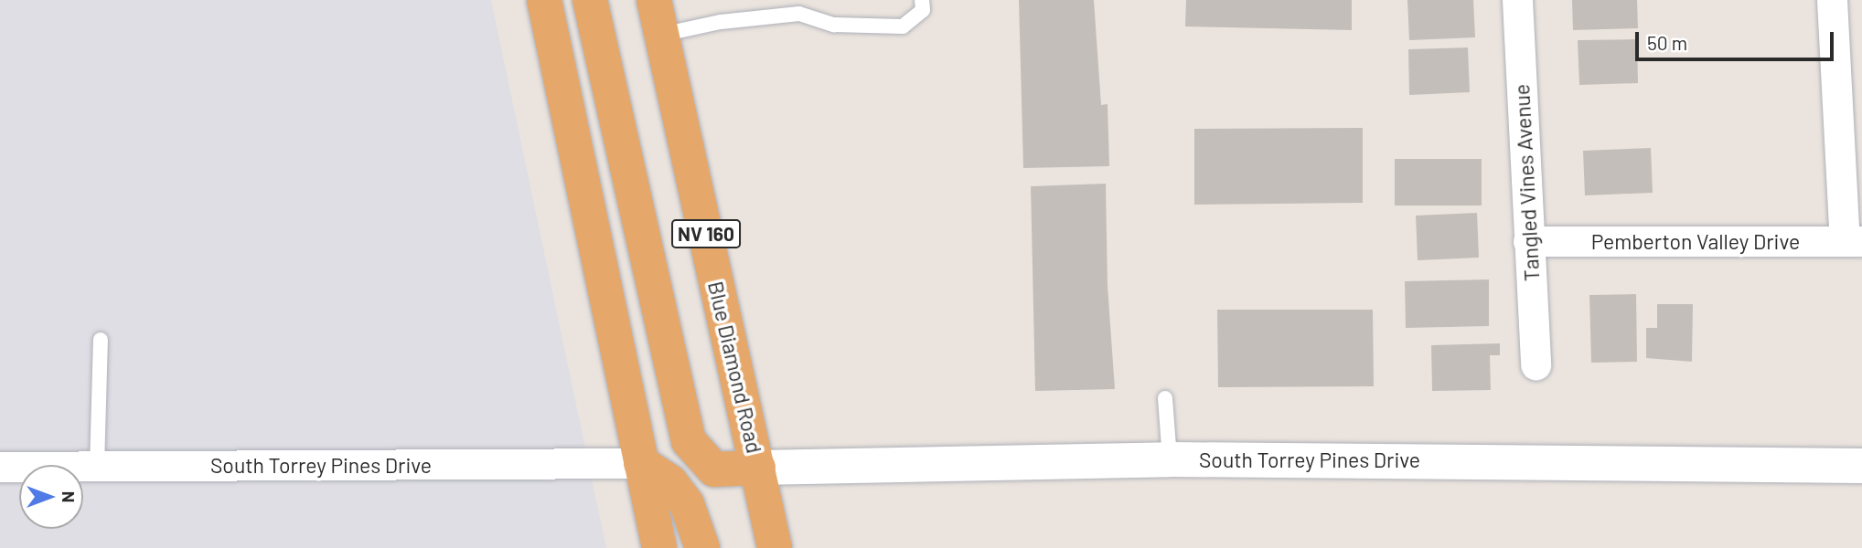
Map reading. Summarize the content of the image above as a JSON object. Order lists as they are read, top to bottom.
{
  "streets": {
    "highway": ["NV 160", "Blue Diamond Road"],
    "street": ["Tangled Vines Avenue", "Pemberton Valley Drive", "South Torrey Pines Drive"]
  },
  "crossings": [
    ["Tangled Vines Avenue", "Pemberton Valley Drive"],
    ["Blue Diamond Road", "South Torrey Pines Drive"]
  ],
  "scale_bar": "50 m",
  "north": "right"
}
